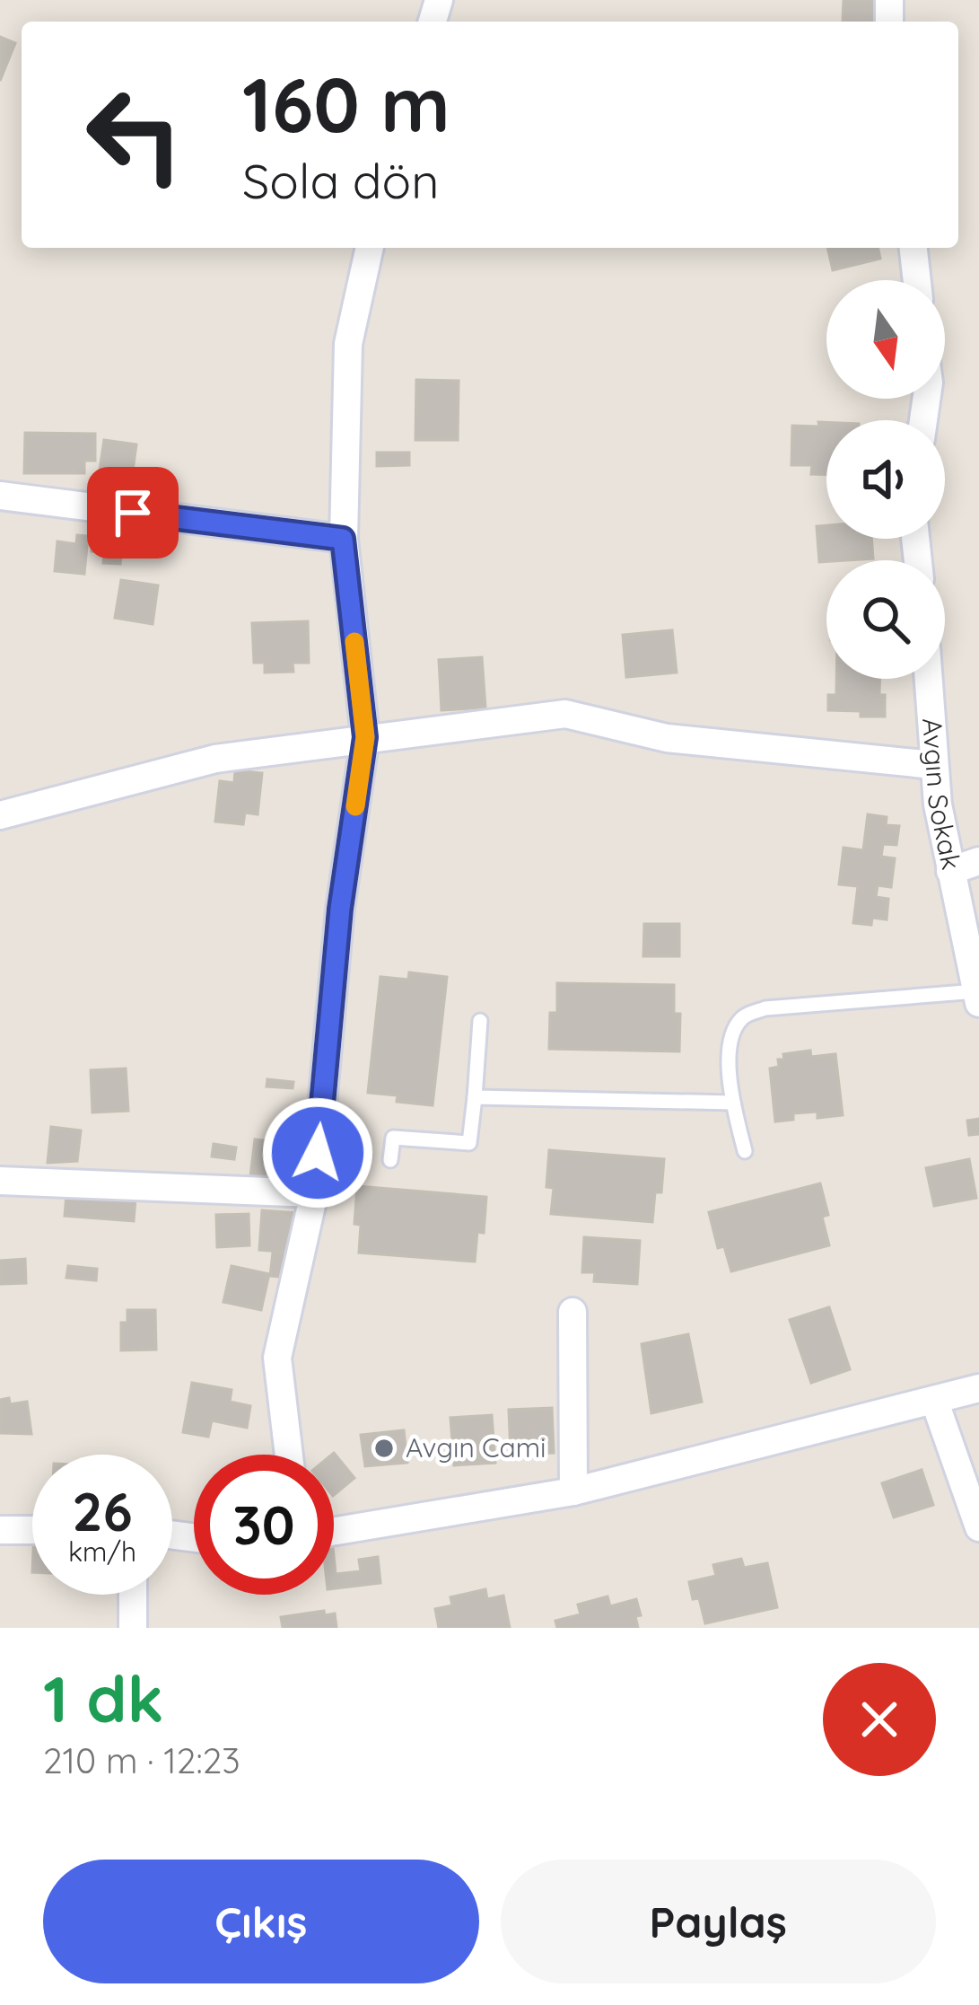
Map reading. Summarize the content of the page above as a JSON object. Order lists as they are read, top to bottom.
{
  "streets": {
    "street": ["Avgın Sokak"]
  },
  "places": ["Avgın Cami"],
  "north": "bottom",
  "page": {
    "turn": ["160 m", "Sola dön"],
    "speed": "26 km/h",
    "limit": "30",
    "heading": ["1 dk", "210 m · 12:23"],
    "buttons": ["Çıkış", "Paylaş"]
  }
}
